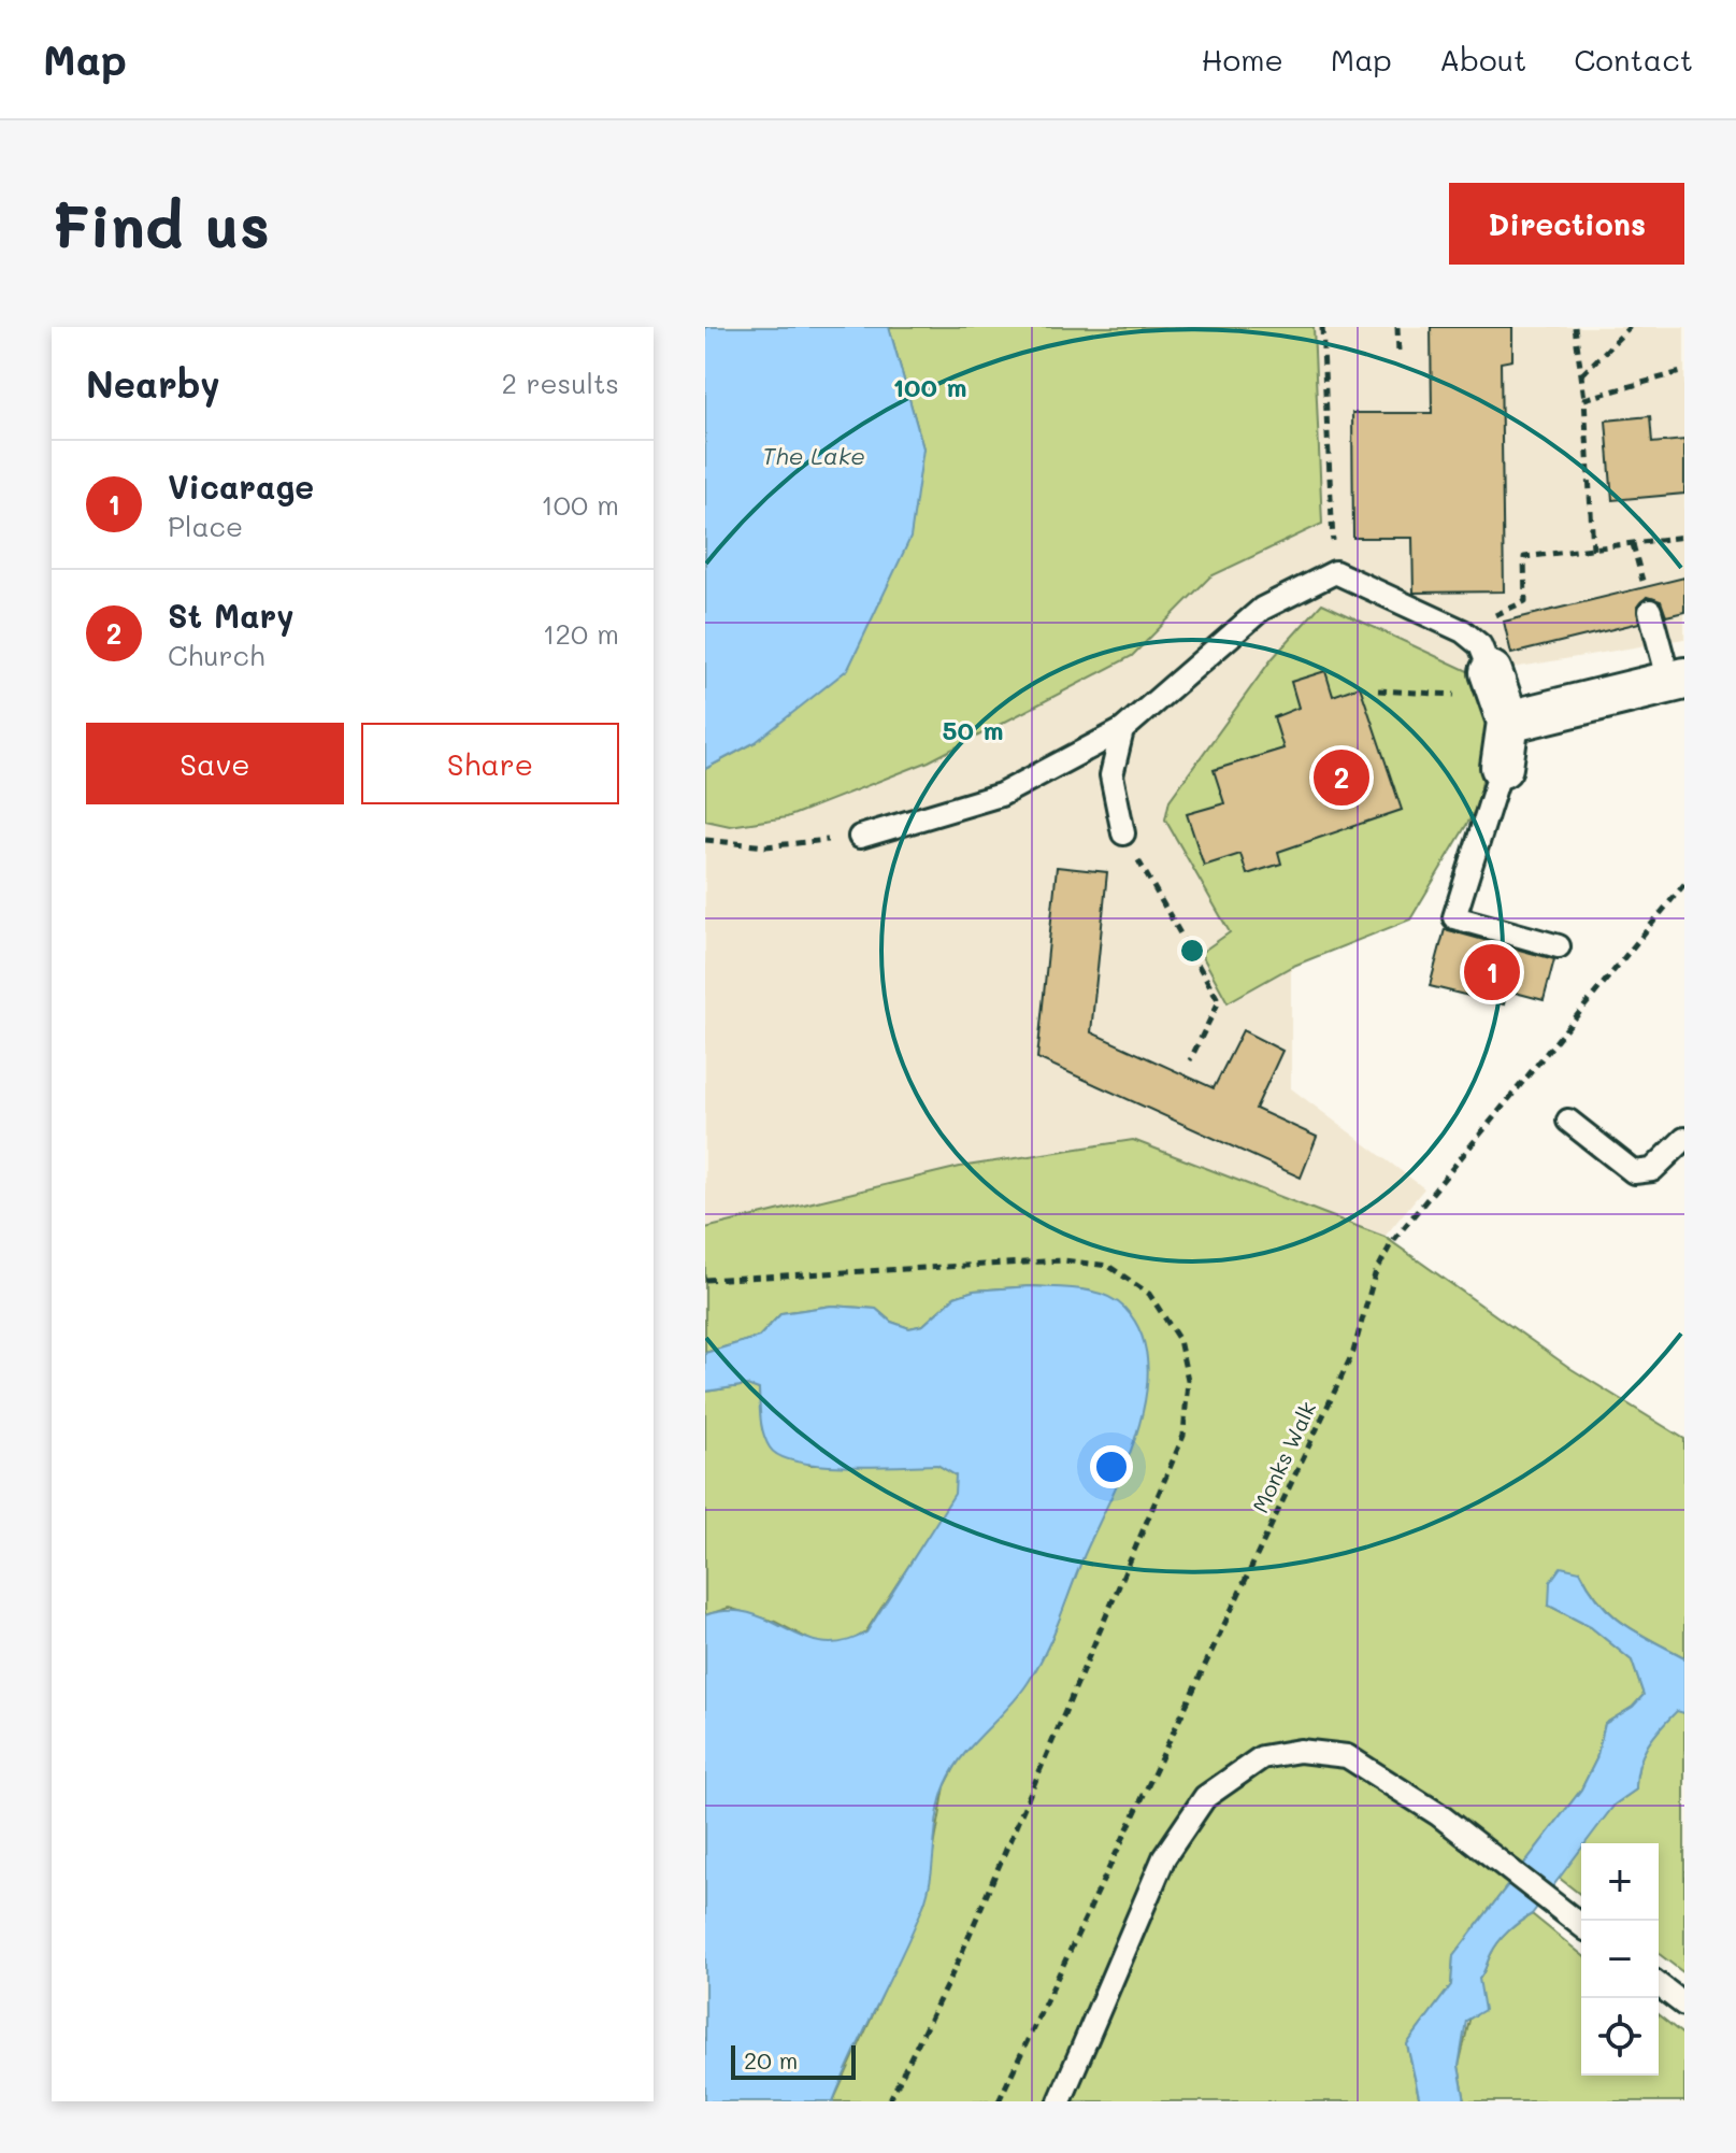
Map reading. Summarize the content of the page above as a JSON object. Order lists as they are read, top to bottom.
{
  "streets": {
    "path": ["Monks Walk"]
  },
  "water": ["The Lake"],
  "scale_bar": "20 m",
  "page": {
    "header": "Map",
    "nav": [
      "Home",
      "Map",
      "About",
      "Contact"
    ],
    "buttons": [
      "Directions",
      ["Save", "Share"]
    ],
    "title": "Find us",
    "heading": ["Nearby", "2 results"],
    "list": [
      {
        "mark": "1",
        "name": "Vicarage",
        "note": "Place",
        "value": "100 m"
      },
      {
        "mark": "2",
        "name": "St Mary",
        "note": "Church",
        "value": "120 m"
      }
    ],
    "pins": ["2", "1"],
    "map_buttons": ["+", "−"],
    "scale": "20 m"
  },
  "rings": ["100 m", "50 m"]
}
